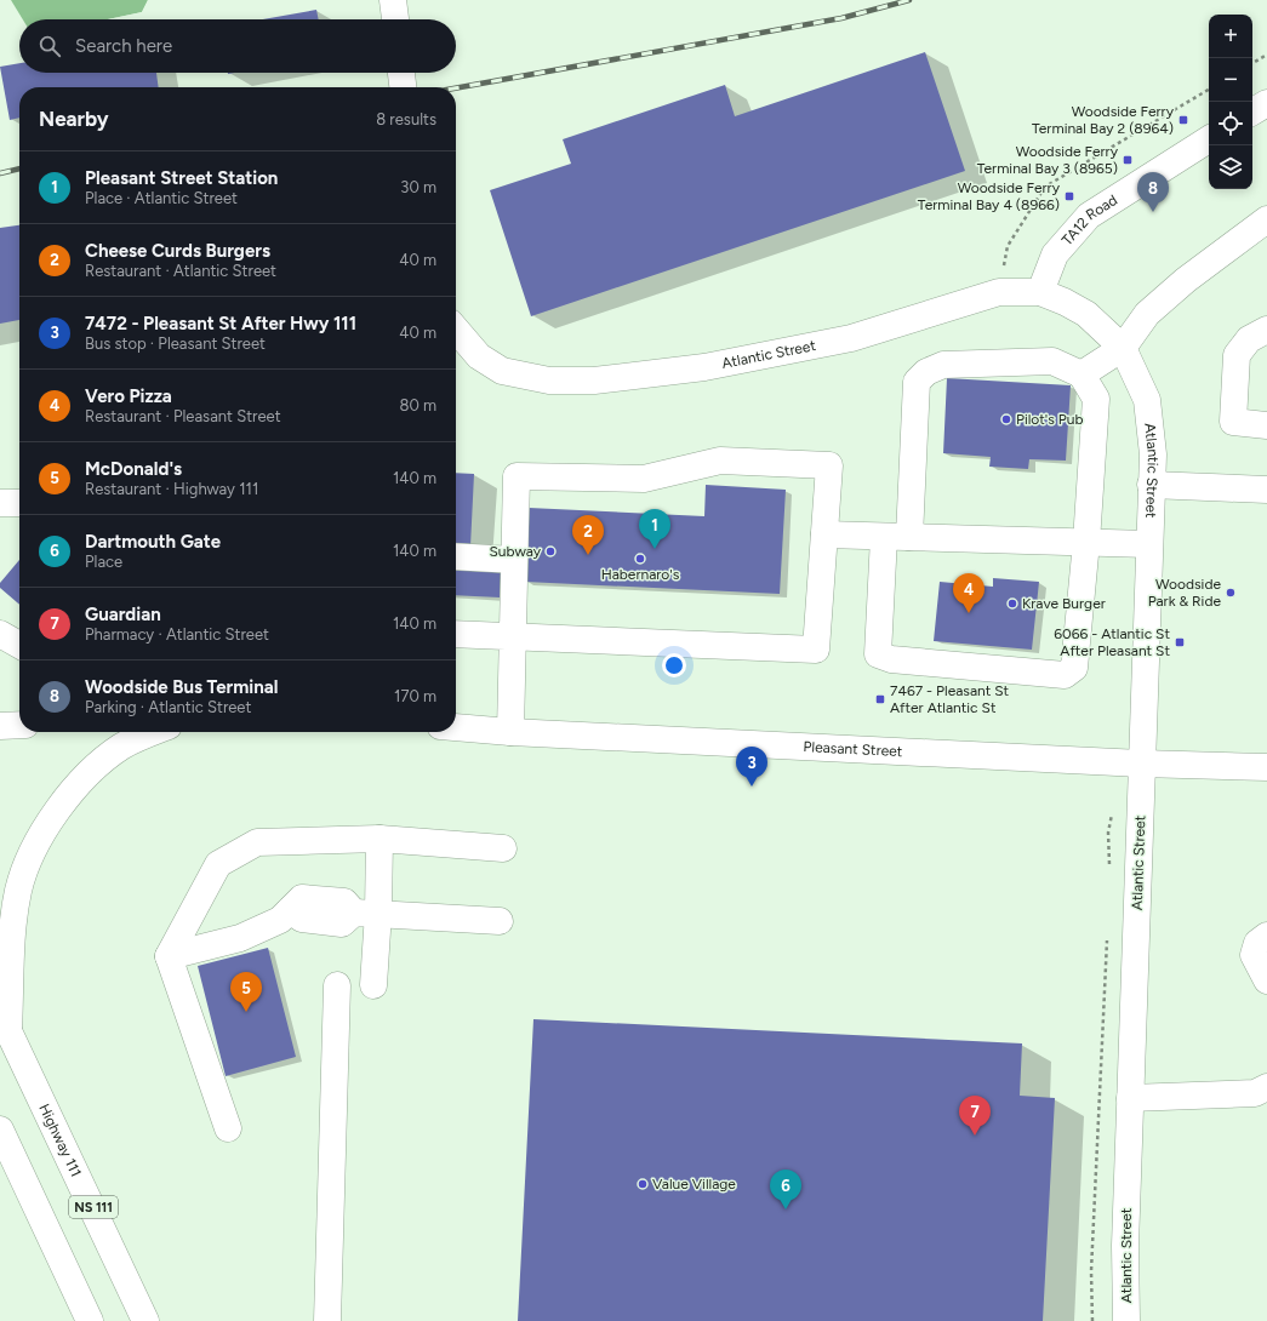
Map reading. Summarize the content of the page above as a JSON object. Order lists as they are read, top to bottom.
{
  "streets": {
    "main road": [
      "TA12 Road",
      "Atlantic Street",
      "Pleasant Street",
      "Highway 111",
      "NS 111"
    ]
  },
  "crossings": [
    ["TA12 Road", "Atlantic Street"],
    ["Atlantic Street", "Pleasant Street"]
  ],
  "places": {
    "transit": [
      "Woodside Ferry Terminal Bay 2 (8964)",
      "Woodside Ferry Terminal Bay 3 (8965)",
      "Woodside Ferry Terminal Bay 4 (8966)",
      "6066 - Atlantic St After Pleasant St",
      "7467 - Pleasant St After Atlantic St"
    ],
    "other": [
      "Pilot's Pub",
      "Subway",
      "Habernaro's",
      "Woodside Park & Ride",
      "Krave Burger",
      "Value Village"
    ]
  },
  "page": {
    "map_buttons": ["+", "−"],
    "search": "Search here",
    "heading": ["Nearby", "8 results"],
    "list": [
      {
        "mark": "1",
        "name": "Pleasant Street Station",
        "note": "Place · Atlantic Street",
        "value": "30 m"
      },
      {
        "mark": "2",
        "name": "Cheese Curds Burgers",
        "note": "Restaurant · Atlantic Street",
        "value": "40 m"
      },
      {
        "mark": "3",
        "name": "7472 - Pleasant St After Hwy 111",
        "note": "Bus stop · Pleasant Street",
        "value": "40 m"
      },
      {
        "mark": "4",
        "name": "Vero Pizza",
        "note": "Restaurant · Pleasant Street",
        "value": "80 m"
      },
      {
        "mark": "5",
        "name": "McDonald's",
        "note": "Restaurant · Highway 111",
        "value": "140 m"
      },
      {
        "mark": "6",
        "name": "Dartmouth Gate",
        "note": "Place",
        "value": "140 m"
      },
      {
        "mark": "7",
        "name": "Guardian",
        "note": "Pharmacy · Atlantic Street",
        "value": "140 m"
      },
      {
        "mark": "8",
        "name": "Woodside Bus Terminal",
        "note": "Parking · Atlantic Street",
        "value": "170 m"
      }
    ],
    "pins": [
      "8",
      "1",
      "2",
      "4",
      "3",
      "5",
      "7",
      "6"
    ]
  }
}
